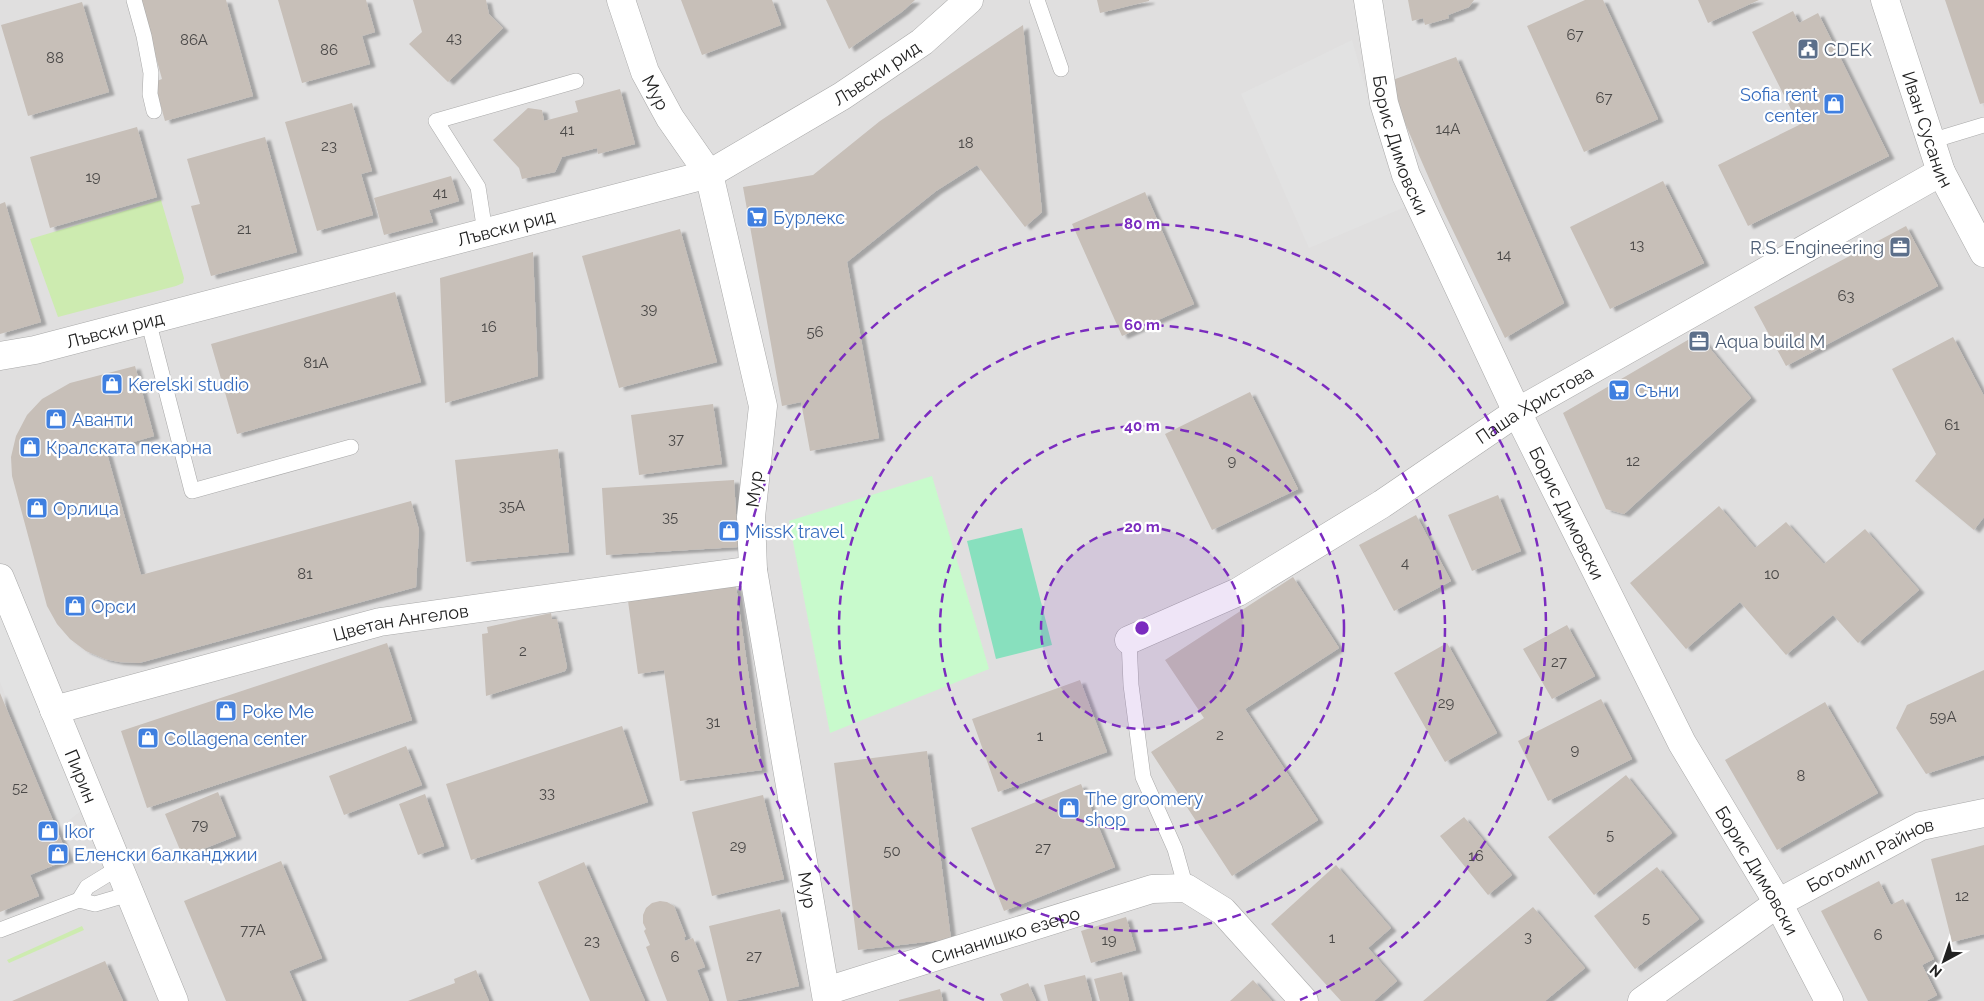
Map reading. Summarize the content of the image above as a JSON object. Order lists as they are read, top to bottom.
{
  "streets": {
    "street": [
      "Лъвски рид",
      "Мур",
      "Иван Сусанин",
      "Борис Димовски",
      "Паша Христова",
      "Цветан Ангелов",
      "Пирин",
      "Богомил Райнов",
      "Синанишко езеро"
    ]
  },
  "crossings": [
    ["Лъвски рид", "Мур"],
    ["Мур", "Цветан Ангелов"],
    ["Мур", "Синанишко езеро"],
    ["Иван Сусанин", "Паша Христова"],
    ["Борис Димовски", "Паша Христова"],
    ["Борис Димовски", "Богомил Райнов"],
    ["Цветан Ангелов", "Пирин"]
  ],
  "places": {
    "public building": ["CDEK"],
    "shop": [
      "Sofia rent center",
      "Kerelski studio",
      "Аванти",
      "Кралската пекарна",
      "Орлица",
      "MissK travel",
      "Орси",
      "Poke Me",
      "Collagena center",
      "The groomery shop",
      "Ikor",
      "Еленски балканджии"
    ],
    "supermarket": ["Бурлекс", "Съни"],
    "office": ["R.S. Engineering", "Aqua build M"]
  },
  "house_numbers": [
    "67",
    "43",
    "86А",
    "86",
    "88",
    "67",
    "14А",
    "41",
    "18",
    "23",
    "19",
    "41",
    "21",
    "13",
    "14",
    "63",
    "39",
    "16",
    "56",
    "81А",
    "61",
    "37",
    "9",
    "12",
    "35А",
    "35",
    "4",
    "81",
    "10",
    "2",
    "27",
    "29",
    "59A",
    "31",
    "2",
    "1",
    "9",
    "8",
    "52",
    "33",
    "79",
    "5",
    "29",
    "27",
    "50",
    "16",
    "12",
    "5",
    "77А",
    "6",
    "3",
    "1",
    "19",
    "23",
    "27",
    "6"
  ],
  "north": "bottom left",
  "rings": [
    "80 m",
    "60 m",
    "40 m",
    "20 m"
  ]
}
